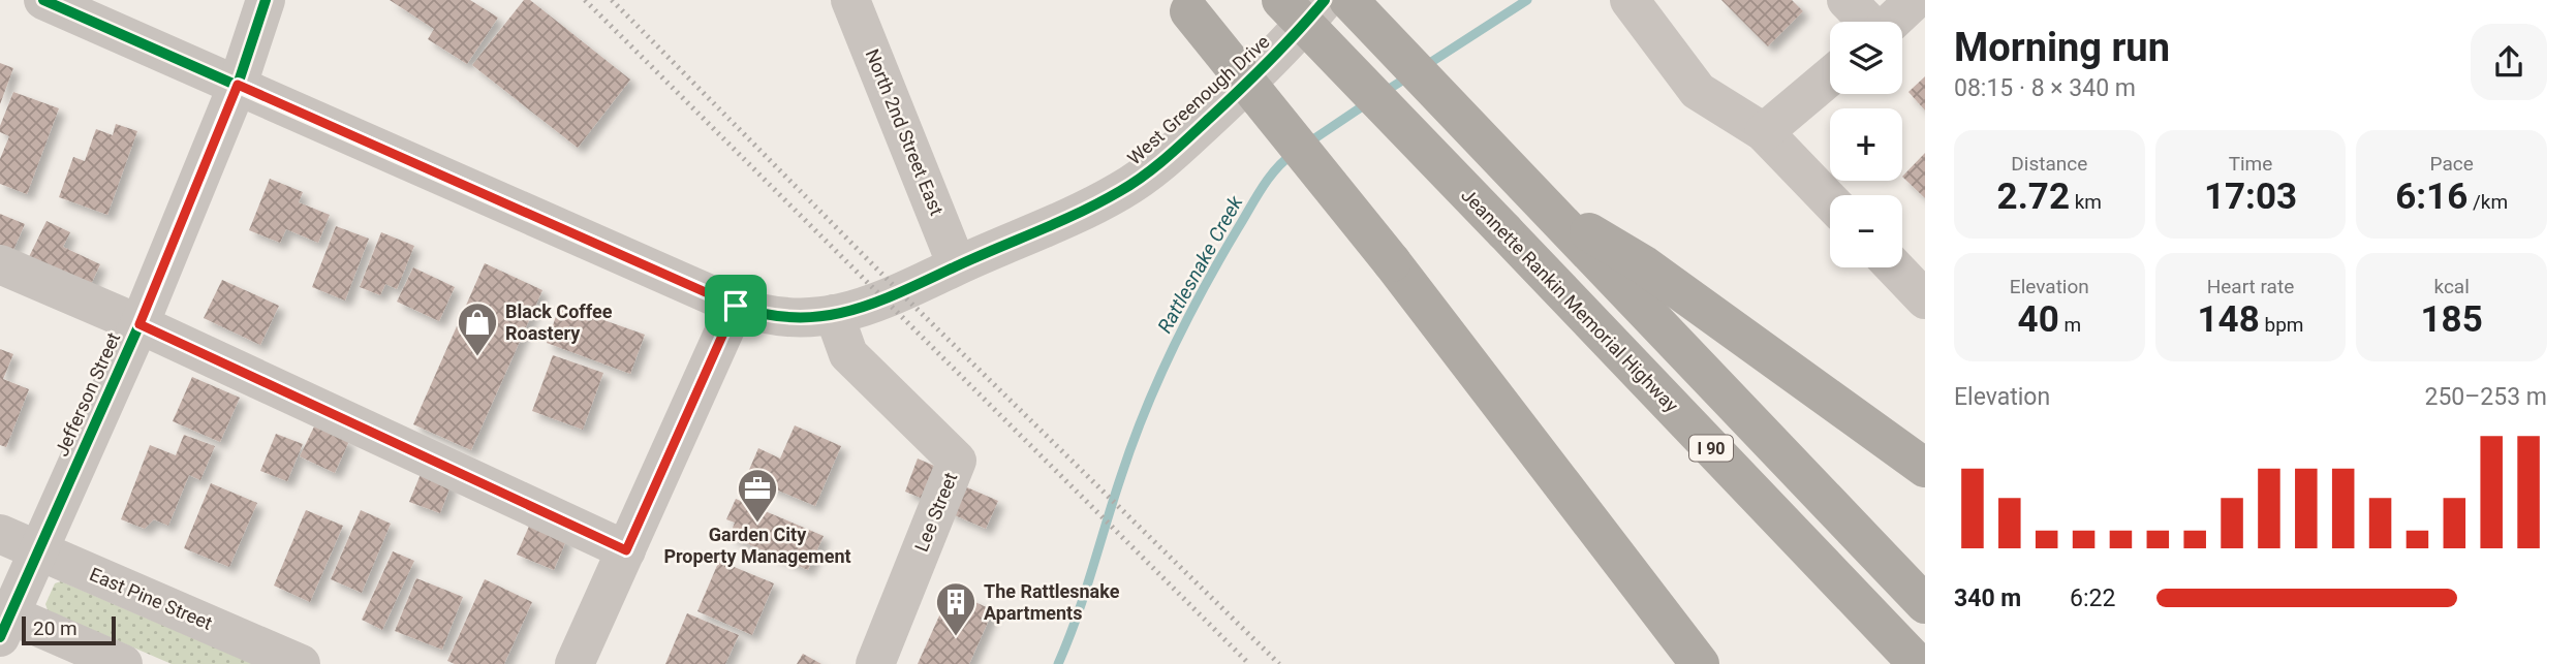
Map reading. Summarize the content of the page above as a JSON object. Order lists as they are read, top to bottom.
{
  "streets": {
    "highway": ["Jeannette Rankin Memorial Highway", "I 90"],
    "street": [
      "West Greenough Drive",
      "North 2nd Street East",
      "Jefferson Street",
      "Lee Street",
      "East Pine Street"
    ]
  },
  "crossings": [
    ["West Greenough Drive", "North 2nd Street East"],
    ["West Greenough Drive", "Jefferson Street"],
    ["West Greenough Drive", "Lee Street"],
    ["Jefferson Street", "East Pine Street"]
  ],
  "water": ["Rattlesnake Creek"],
  "places": {
    "shop": ["Black Coffee Roastery"],
    "office": ["Garden City Property Management"],
    "building": ["The Rattlesnake Apartments"]
  },
  "scale_bar": "20 m",
  "page": {
    "heading": ["Morning run", "08:15 · 8 × 340 m"],
    "map_buttons": ["+", "−"],
    "stats": [
      ["Distance", "2.72 km"],
      ["Time", "17:03"],
      ["Pace", "6:16 /km"],
      ["Elevation", "40 m"],
      ["Heart rate", "148 bpm"],
      ["kcal", "185"]
    ],
    "chart": ["Elevation", "250–253 m"],
    "list": [
      {
        "name": "340 m",
        "note": "6:22"
      }
    ],
    "scale": "20 m"
  }
}
